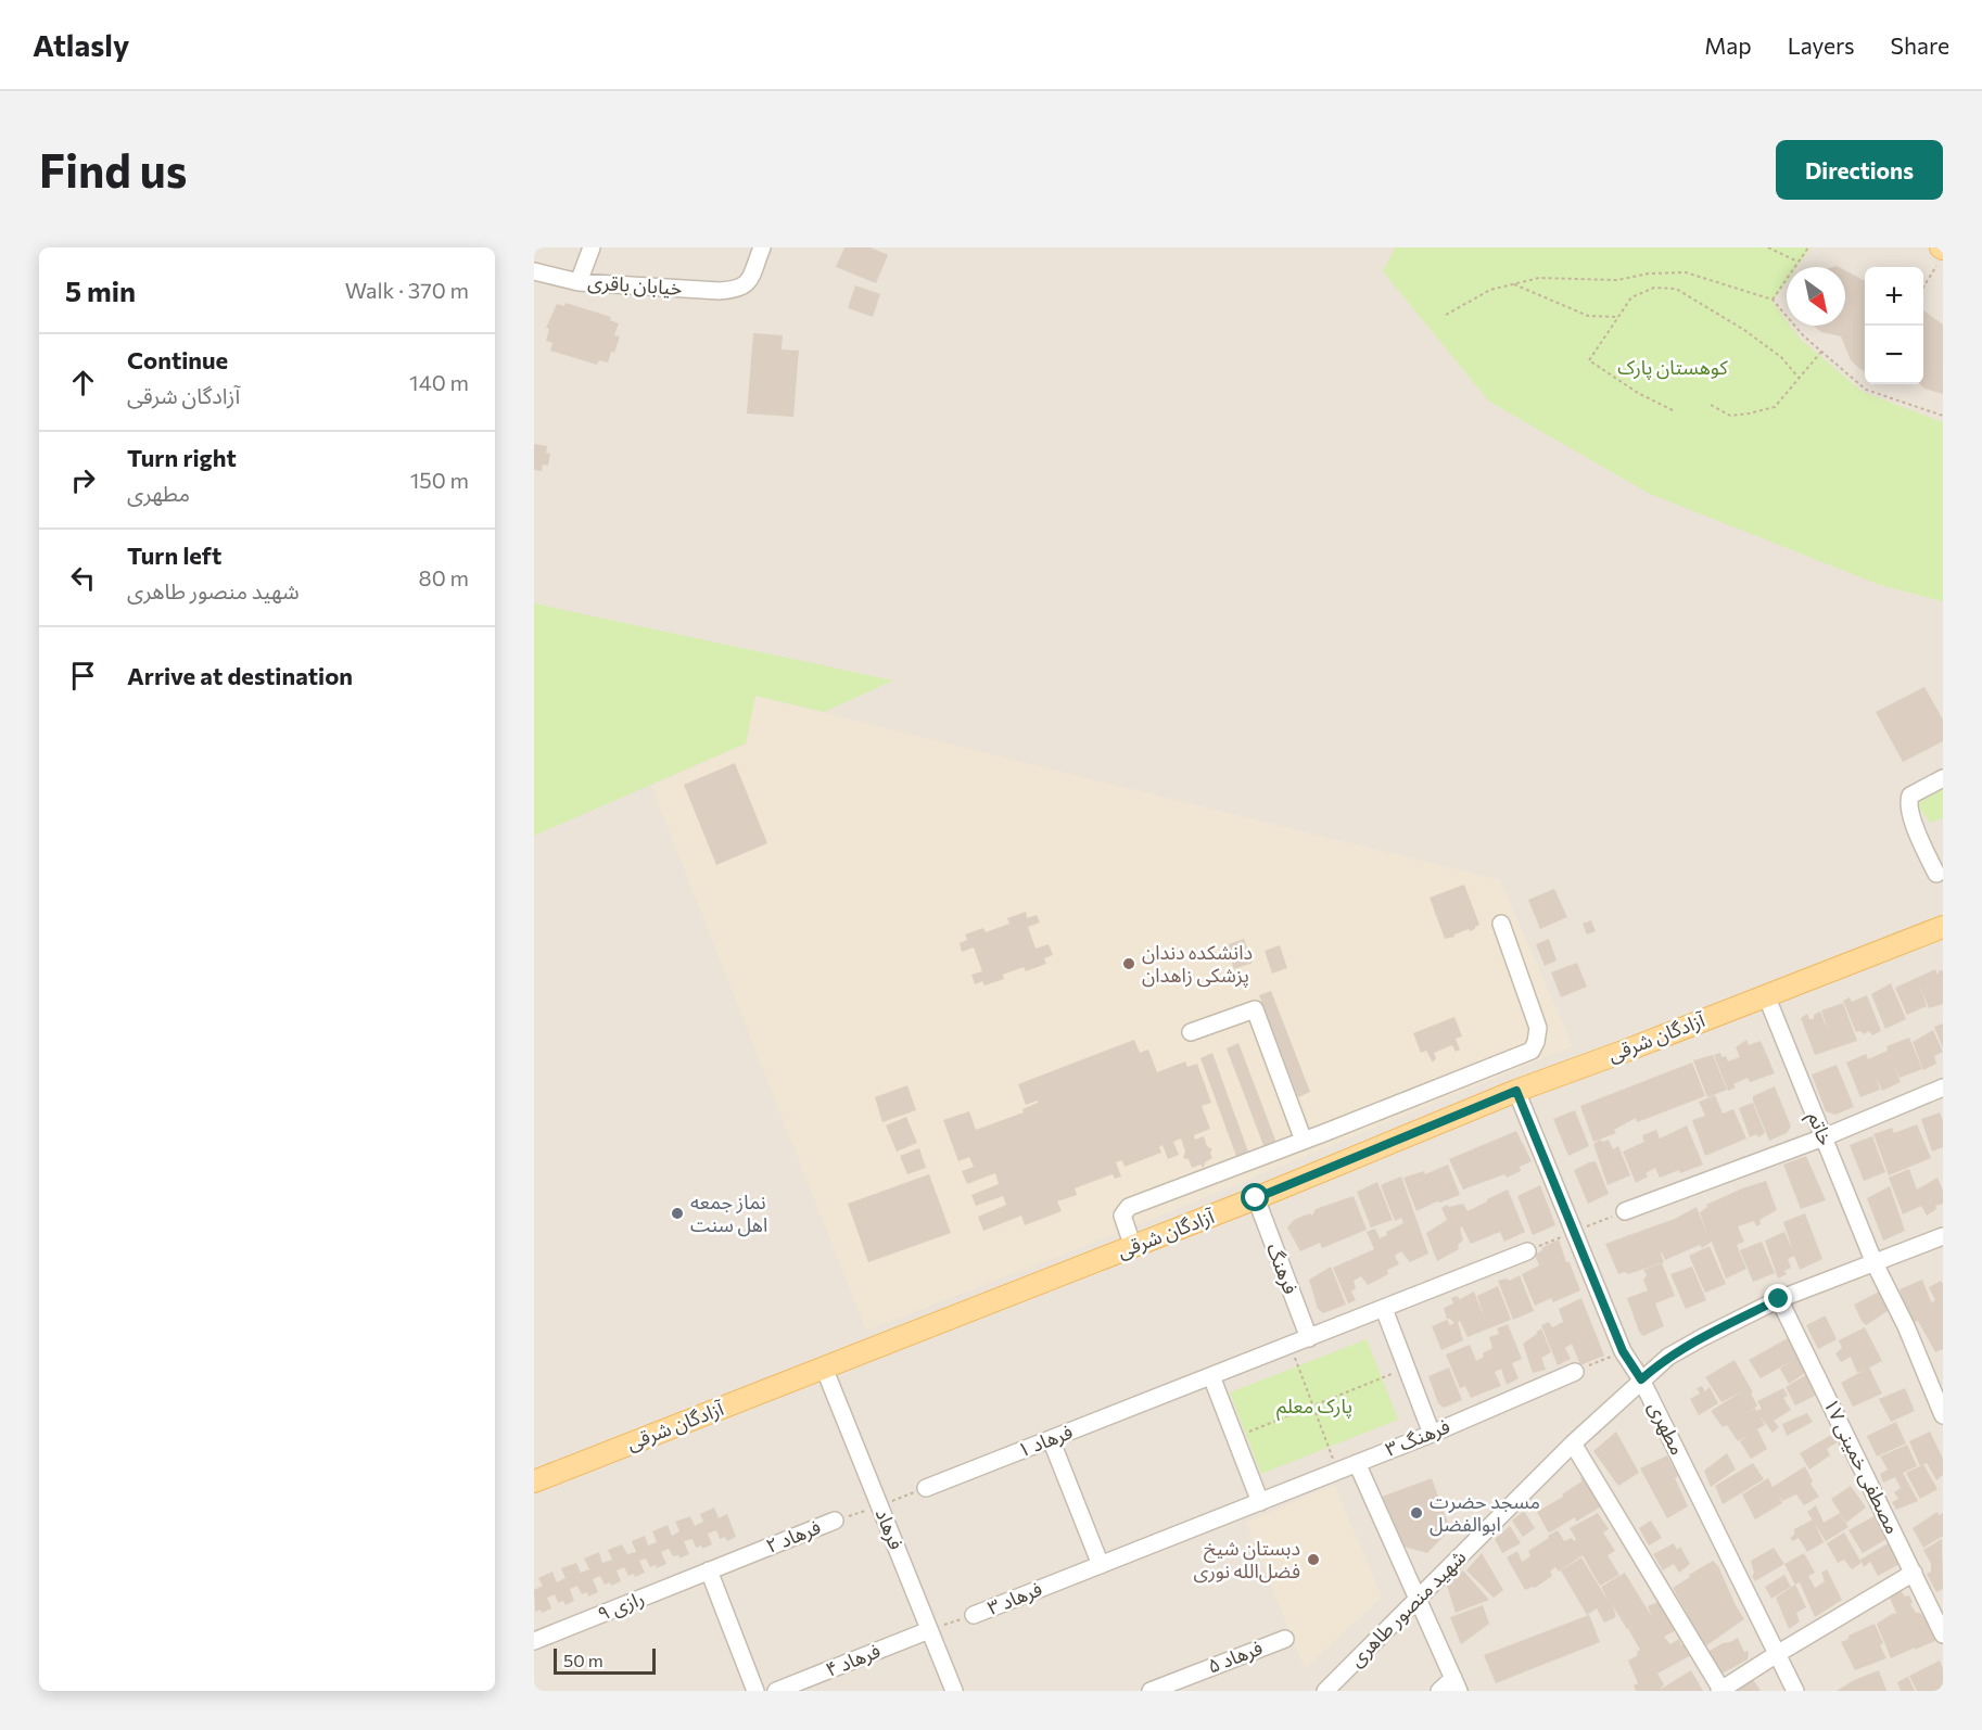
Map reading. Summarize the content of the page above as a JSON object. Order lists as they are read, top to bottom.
{
  "streets": {
    "main road": ["آزادگان شرقی"],
    "street": [
      "خیابان باقری",
      "خاتم",
      "فرهنگ",
      "مطهری",
      "فرهنگ ۳",
      "فرهاد ۱",
      "مصطفی خمینی ۱۷",
      "فرهاد",
      "فرهاد ۲",
      "فرهاد ۳",
      "رازی ۹",
      "شهید منصور طاهری",
      "فرهاد ۵",
      "فرهاد ۴"
    ]
  },
  "crossings": [
    ["آزادگان شرقی", "خاتم"],
    ["آزادگان شرقی", "فرهنگ"],
    ["آزادگان شرقی", "مطهری"],
    ["آزادگان شرقی", "فرهاد"],
    ["خاتم", "شهید منصور طاهری"],
    ["فرهنگ", "فرهاد ۱"],
    ["مطهری", "شهید منصور طاهری"],
    ["فرهنگ ۳", "فرهاد ۳"],
    ["مصطفی خمینی ۱۷", "شهید منصور طاهری"],
    ["فرهاد", "فرهاد ۲"],
    ["فرهاد", "فرهاد ۳"],
    ["فرهاد", "فرهاد ۴"],
    ["فرهاد ۲", "رازی ۹"],
    ["فرهاد ۳", "فرهاد ۴"]
  ],
  "parks": ["کوهستان پارک", "پارک معلم"],
  "places": [
    "دانشکده دندان پزشکی زاهدان",
    "نماز جمعه اهل سنت",
    "مسجد حضرت ابوالفضل",
    "دبستان شیخ فضل‌الله نوری"
  ],
  "scale_bar": "50 m",
  "north": "bottom right",
  "page": {
    "header": "Atlasly",
    "nav": ["Map", "Layers", "Share"],
    "buttons": "Directions",
    "title": "Find us",
    "heading": ["5 min", "Walk · 370 m"],
    "map_buttons": ["+", "−"],
    "list": [
      ["Continue", "آزادگان شرقی", "140 m"],
      ["Turn right", "مطهری", "150 m"],
      ["Turn left", "شهید منصور طاهری", "80 m"],
      "Arrive at destination"
    ],
    "scale": "50 m"
  }
}
